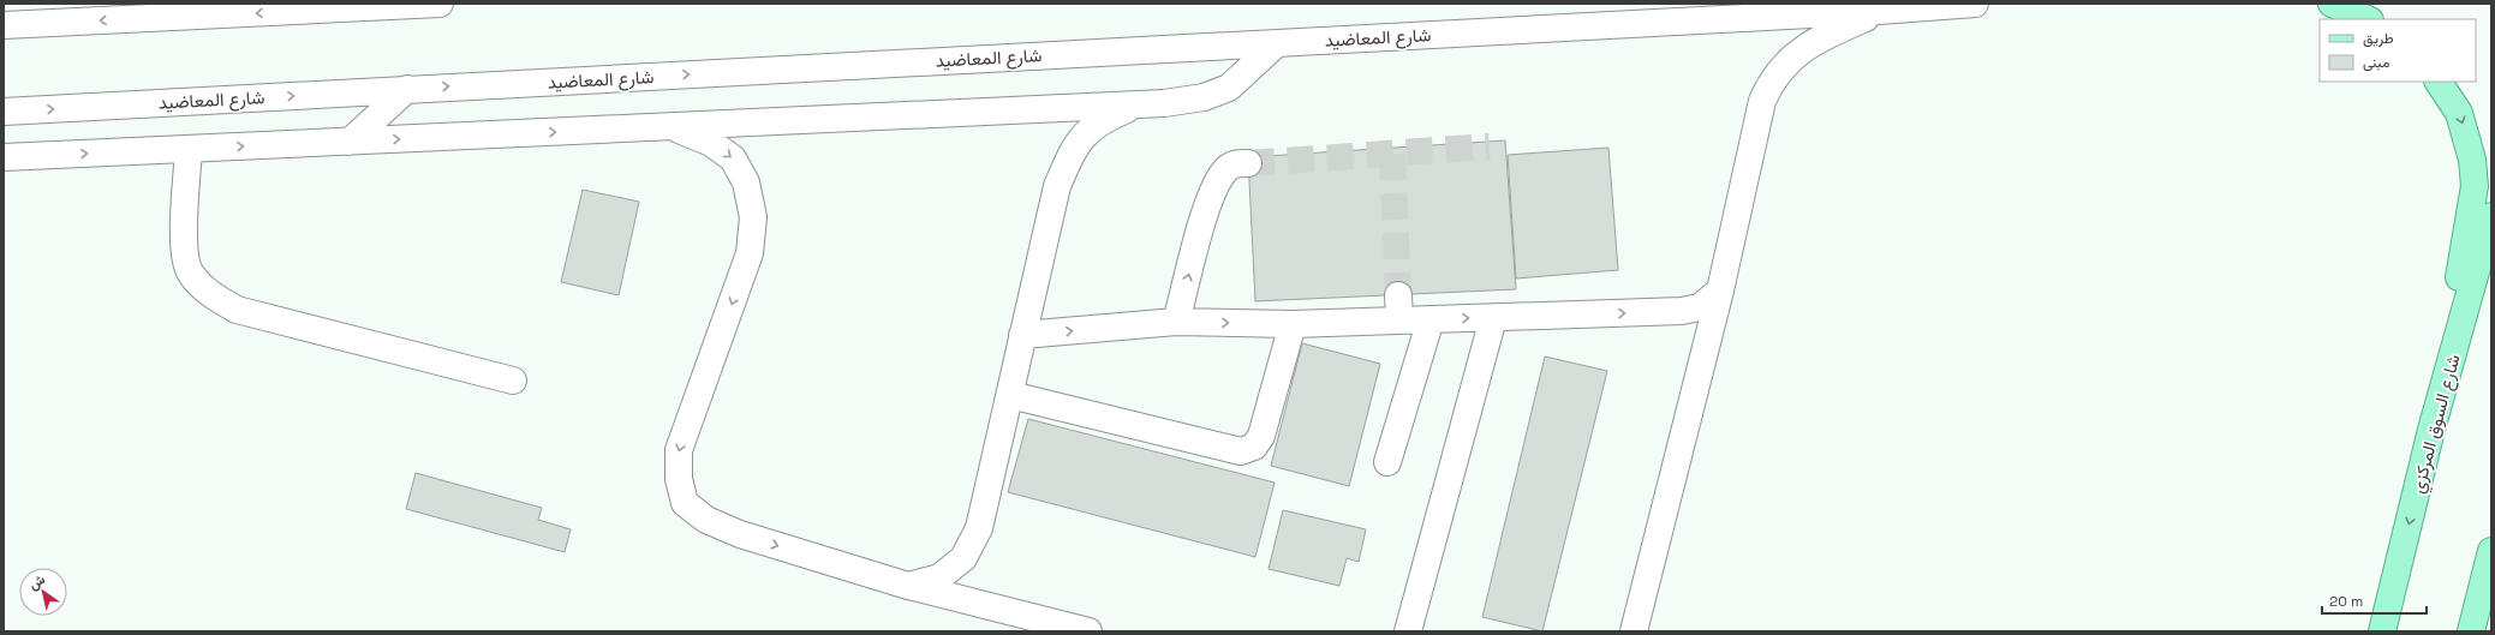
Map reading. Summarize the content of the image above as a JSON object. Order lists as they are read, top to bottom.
{
  "streets": {
    "main road": ["شارع السوق المركزي"],
    "street": ["شارع المعاضيد"]
  },
  "legend": ["طريق", "مبنى"],
  "scale_bar": "20 m",
  "north": "top left"
}
